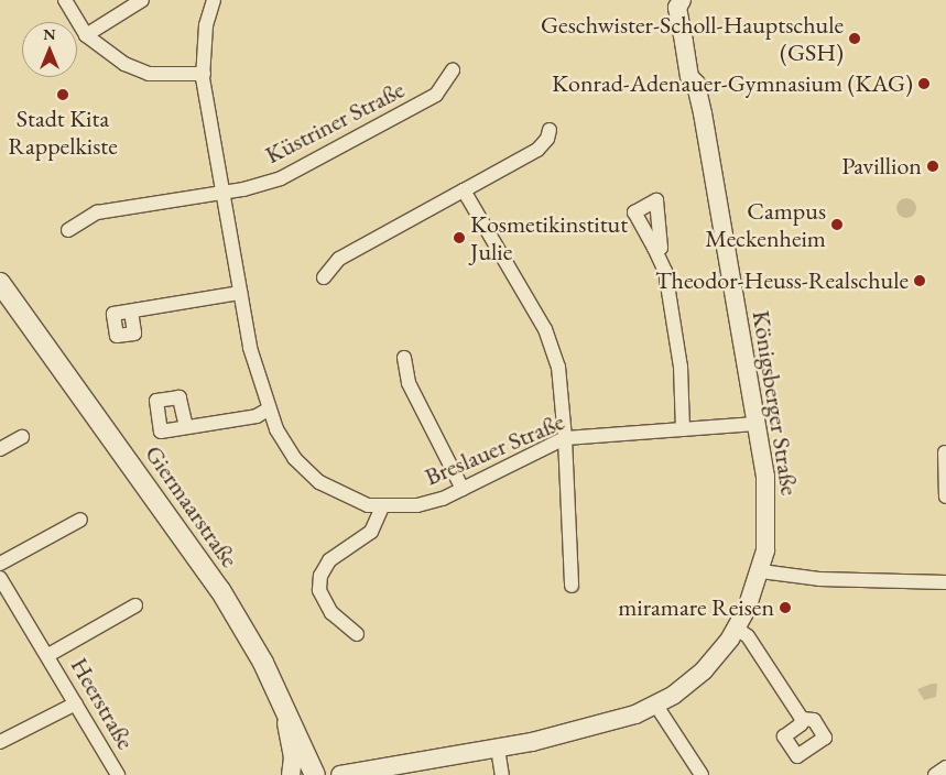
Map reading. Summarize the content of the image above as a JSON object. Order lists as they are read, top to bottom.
{
  "streets": {
    "main road": ["Giermaarstraße"],
    "street": [
      "Küstriner Straße",
      "Königsberger Straße",
      "Breslauer Straße",
      "Heerstraße"
    ]
  },
  "crossings": [
    ["Küstriner Straße", "Breslauer Straße"],
    ["Königsberger Straße", "Breslauer Straße"]
  ],
  "places": [
    "Geschwister-Scholl-Hauptschule (GSH)",
    "Konrad-Adenauer-Gymnasium (KAG)",
    "Stadt Kita Rappelkiste",
    "Pavillion",
    "Campus Meckenheim",
    "Kosmetikinstitut Julie",
    "Theodor-Heuss-Realschule",
    "miramare Reisen"
  ],
  "north": "top"
}
